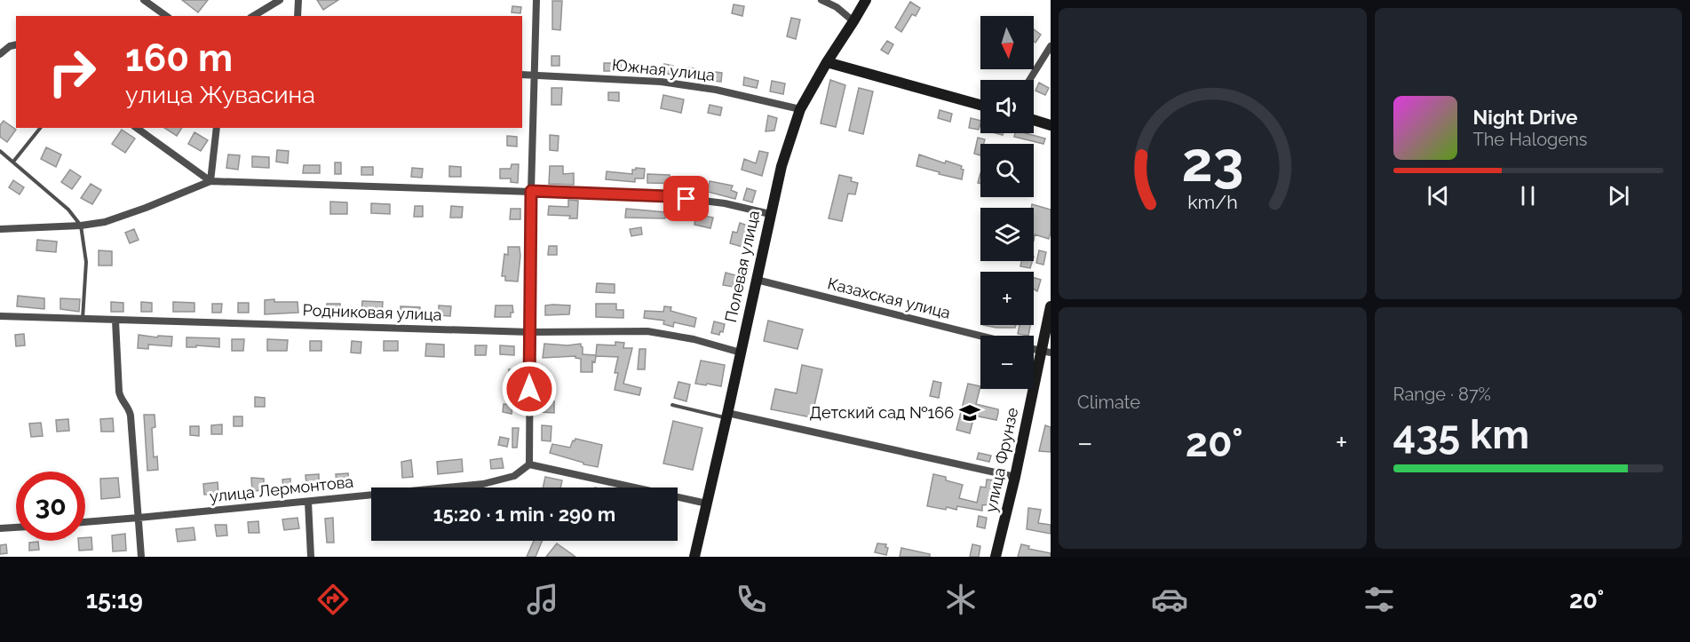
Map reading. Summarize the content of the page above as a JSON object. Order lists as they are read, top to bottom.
{
  "streets": {
    "street": [
      "Южная улица",
      "Полевая улица",
      "Казахская улица",
      "Родниковая улица",
      "улица Фрунзе",
      "улица Лермонтова"
    ]
  },
  "crossings": [
    ["Южная улица", "Полевая улица"],
    ["Полевая улица", "Казахская улица"],
    ["Полевая улица", "Родниковая улица"]
  ],
  "places": {
    "school or university": ["Детский сад №166"]
  },
  "north": "bottom",
  "page": {
    "map_buttons": ["+", "−"],
    "turn": ["160 m", "улица Жувасина"],
    "song": ["Night Drive", "The Halogens"],
    "tile": [
      "Climate",
      ["Range · 87%", "435 km"]
    ],
    "heat": ["−", "20°", "+"],
    "limit": "30",
    "trip": "15:20 · 1 min · 290 m",
    "tabs": ["15:19", "20°"],
    "gauge": ["23", "km/h"]
  }
}
